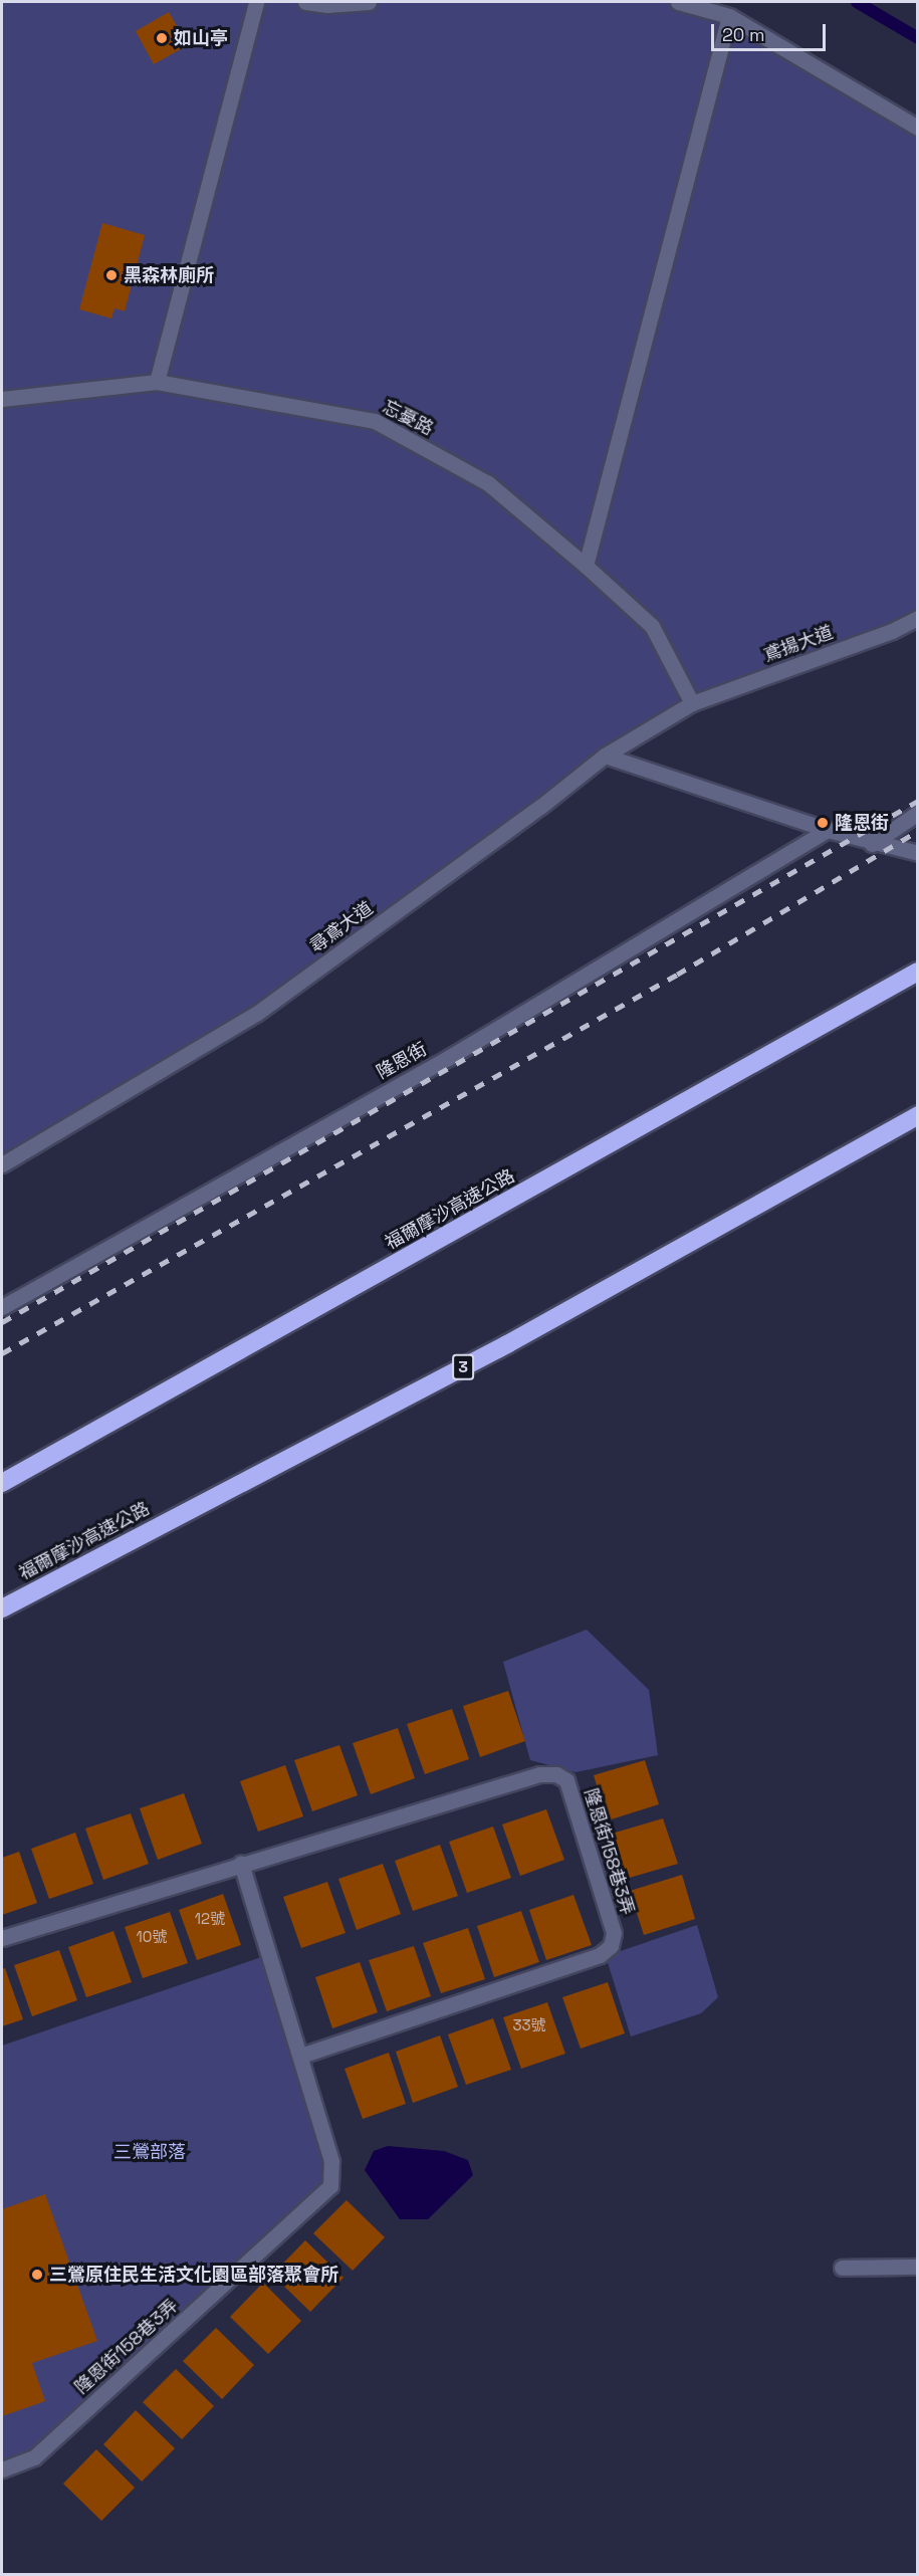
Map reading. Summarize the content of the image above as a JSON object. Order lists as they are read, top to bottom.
{
  "streets": {
    "highway": ["福爾摩沙高速公路", "3"],
    "street": [
      "忘憂路",
      "鳶揚大道",
      "尋鳶大道",
      "隆恩街",
      "隆恩街158巷3弄"
    ]
  },
  "crossings": [
    ["忘憂路", "鳶揚大道"],
    ["忘憂路", "尋鳶大道"],
    ["鳶揚大道", "尋鳶大道"]
  ],
  "parks": ["三鶯部落"],
  "places": [
    "如山亭",
    "黑森林廁所",
    "隆恩街",
    "三鶯原住民生活文化園區部落聚會所"
  ],
  "house_numbers": ["12號", "10號", "33號"],
  "scale_bar": "20 m"
}
